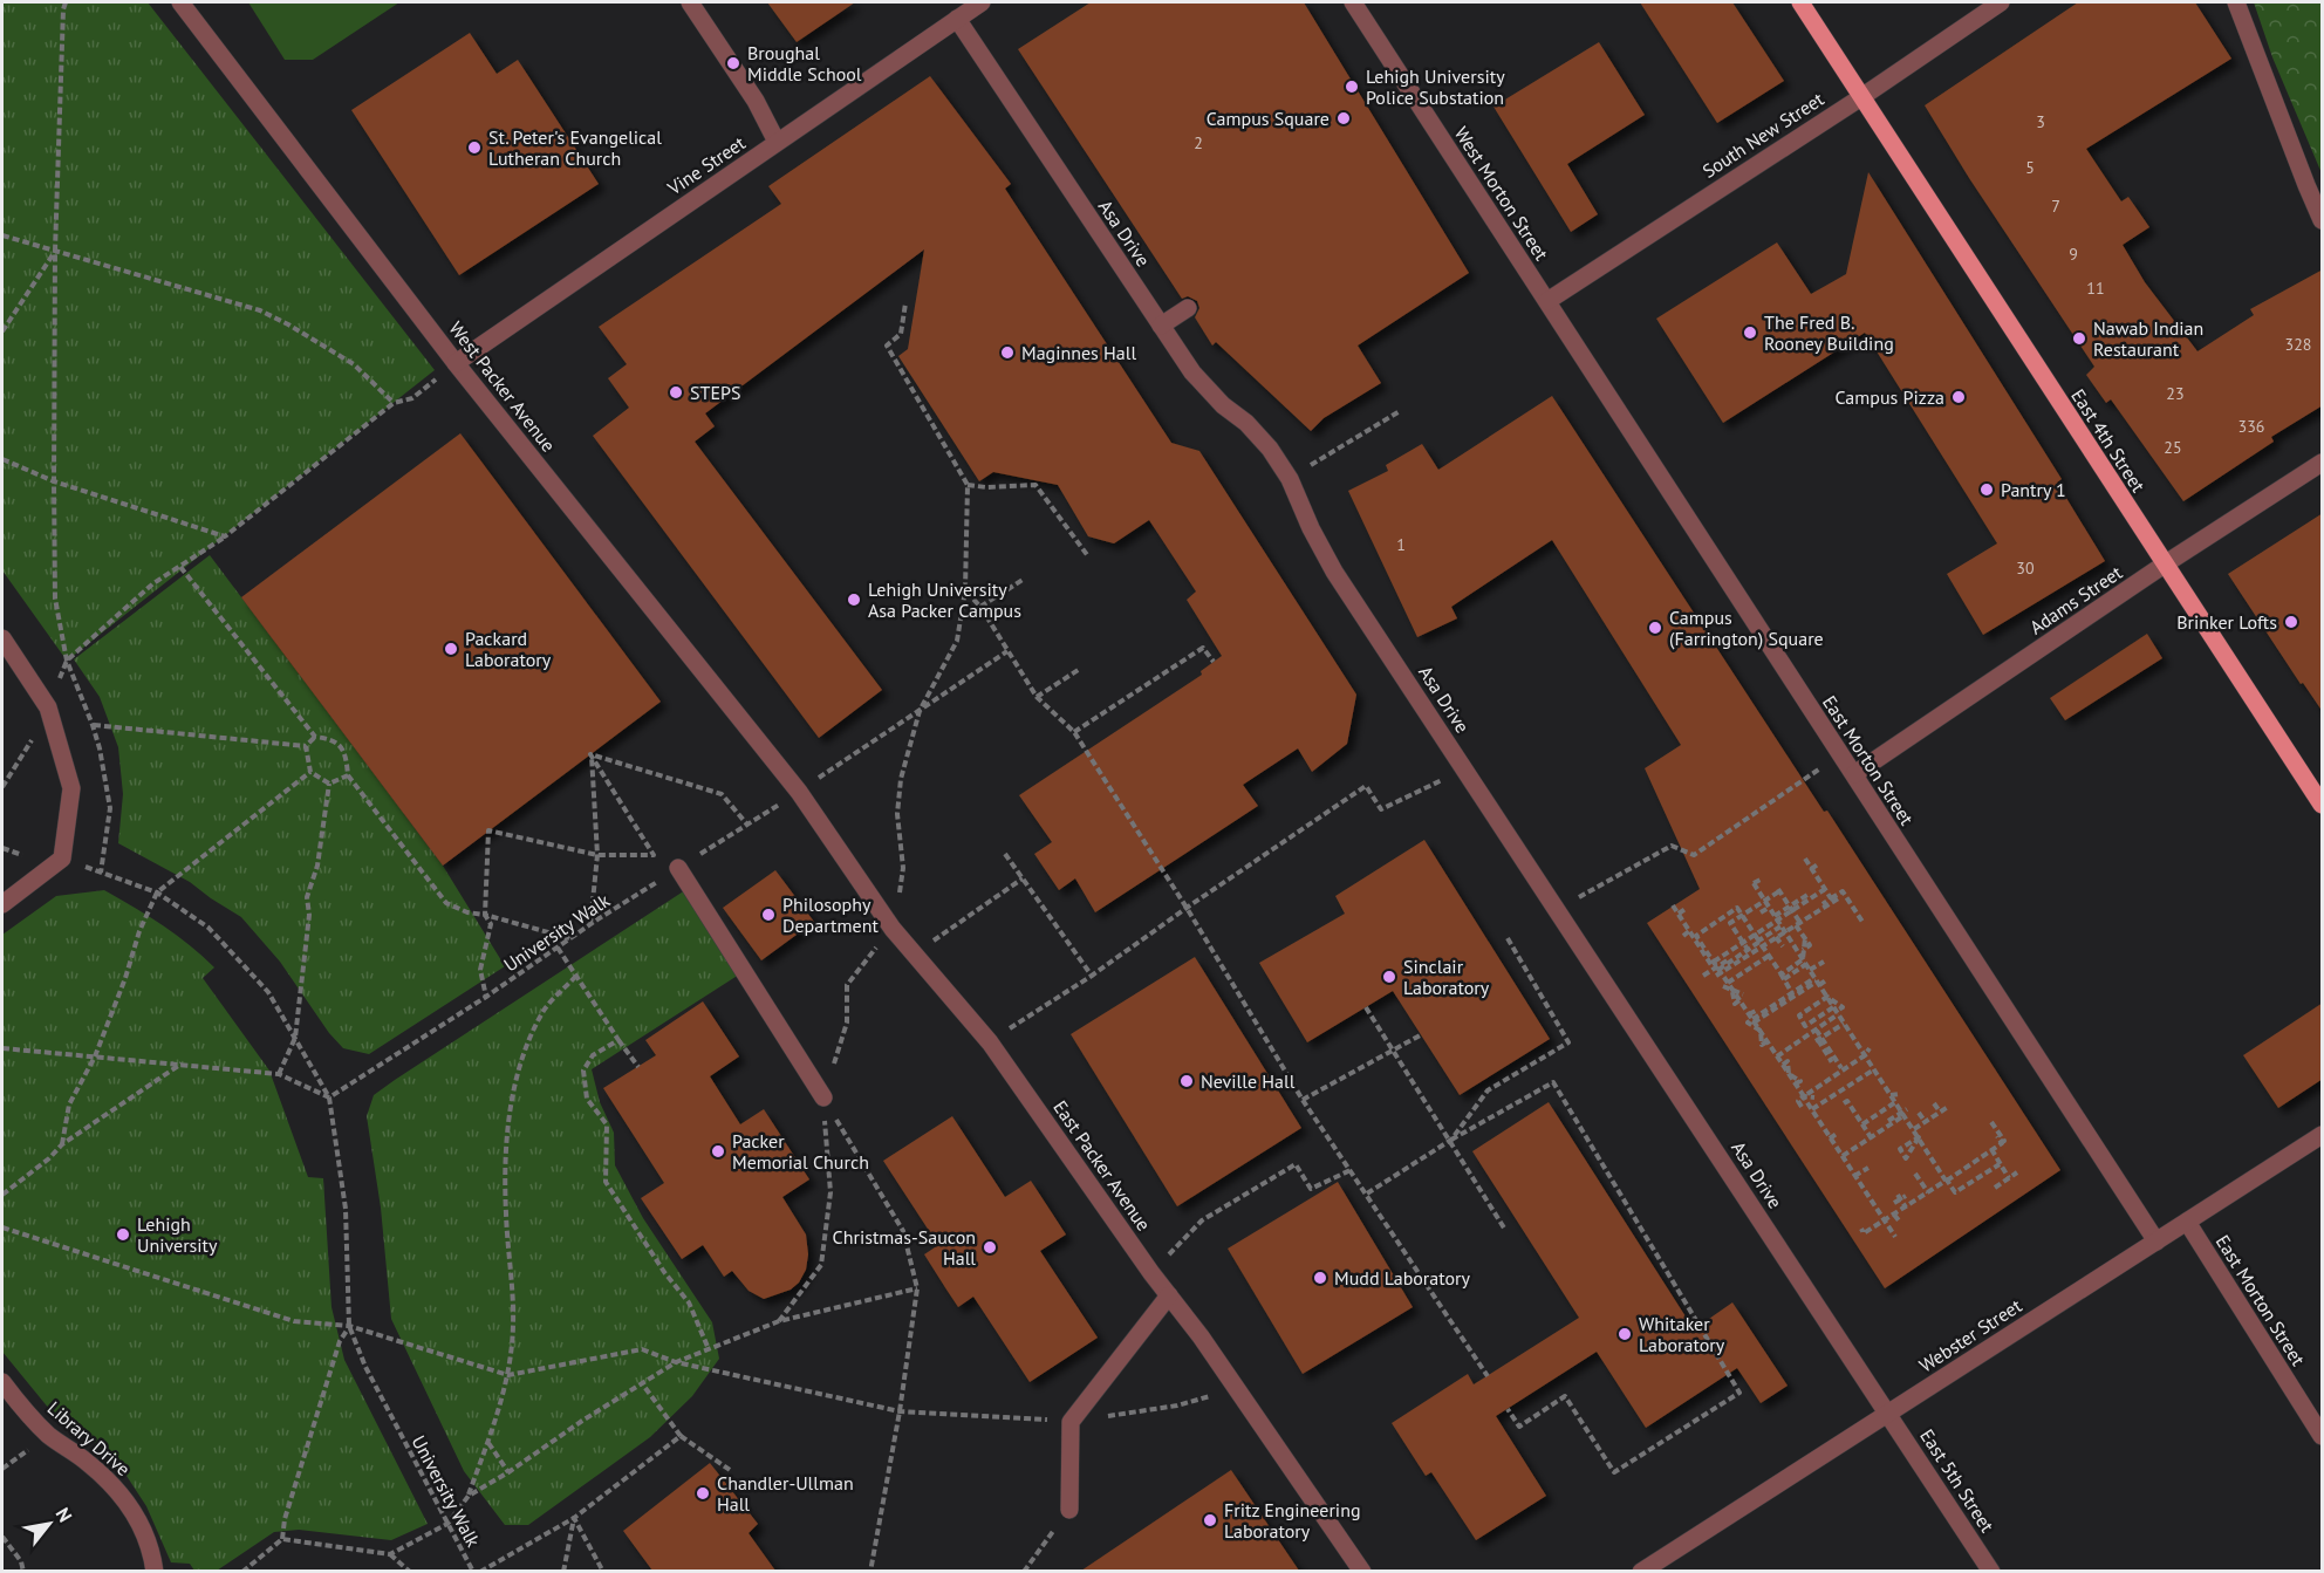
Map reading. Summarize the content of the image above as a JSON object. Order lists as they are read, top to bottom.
{
  "streets": {
    "main road": ["East 4th Street"],
    "street": [
      "South New Street",
      "Vine Street",
      "West Morton Street",
      "Asa Drive",
      "West Packer Avenue",
      "Adams Street",
      "East Morton Street",
      "East Packer Avenue",
      "Webster Street",
      "Library Drive",
      "East 5th Street"
    ],
    "path": ["University Walk"]
  },
  "crossings": [
    ["South New Street", "West Morton Street"],
    ["South New Street", "East 4th Street"],
    ["South New Street", "East Morton Street"],
    ["Vine Street", "Asa Drive"],
    ["Vine Street", "West Packer Avenue"],
    ["West Morton Street", "East Morton Street"],
    ["Asa Drive", "Webster Street"],
    ["Asa Drive", "East 5th Street"],
    ["West Packer Avenue", "University Walk"],
    ["West Packer Avenue", "East Packer Avenue"],
    ["East 4th Street", "Adams Street"],
    ["Adams Street", "East Morton Street"],
    ["East Morton Street", "Webster Street"],
    ["University Walk", "East Packer Avenue"],
    ["Webster Street", "East 5th Street"]
  ],
  "places": [
    "Broughal Middle School",
    "Lehigh University Police Substation",
    "Campus Square",
    "St. Peter's Evangelical Lutheran Church",
    "The Fred B. Rooney Building",
    "Nawab Indian Restaurant",
    "Maginnes Hall",
    "STEPS",
    "Campus Pizza",
    "Pantry 1",
    "Lehigh University Asa Packer Campus",
    "Brinker Lofts",
    "Campus (Farrington) Square",
    "Packard Laboratory",
    "Philosophy Department",
    "Sinclair Laboratory",
    "Neville Hall",
    "Packer Memorial Church",
    "Lehigh University",
    "Christmas-Saucon Hall",
    "Mudd Laboratory",
    "Whitaker Laboratory",
    "Chandler-Ullman Hall",
    "Fritz Engineering Laboratory"
  ],
  "house_numbers": [
    "3",
    "2",
    "5",
    "7",
    "9",
    "11",
    "328",
    "23",
    "336",
    "25",
    "1",
    "30"
  ],
  "north": "top right"
}
